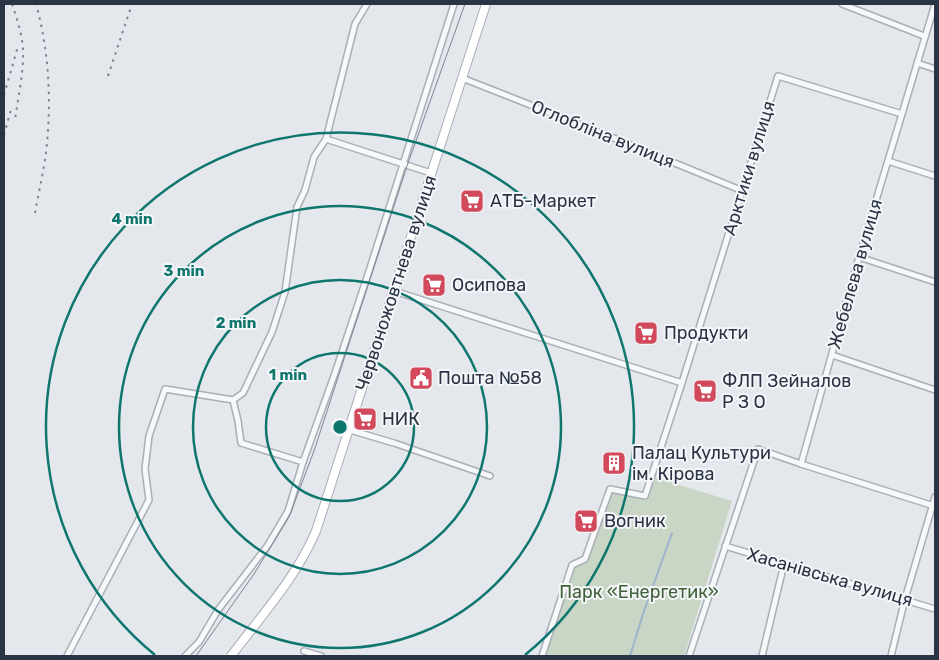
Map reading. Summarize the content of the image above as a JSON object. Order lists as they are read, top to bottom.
{
  "streets": {
    "main road": ["Червоножовтнева вулиця"],
    "street": [
      "Оглобліна вулиця",
      "Арктики вулиця",
      "Жебелєва вулиця",
      "Хасанівська вулиця"
    ]
  },
  "crossings": [
    ["Оглобліна вулиця", "Арктики вулиця"],
    ["Оглобліна вулиця", "Червоножовтнева вулиця"],
    ["Арктики вулиця", "Жебелєва вулиця"]
  ],
  "parks": ["Парк «Енергетик»"],
  "places": {
    "supermarket": [
      "АТБ-Маркет",
      "Осипова",
      "Продукти",
      "ФЛП Зейналов Р З О",
      "НИК",
      "Вогник"
    ],
    "public building": ["Пошта №58"],
    "building": ["Палац Культури ім. Кірова"]
  },
  "rings": [
    "4 min",
    "3 min",
    "2 min",
    "1 min"
  ]
}
